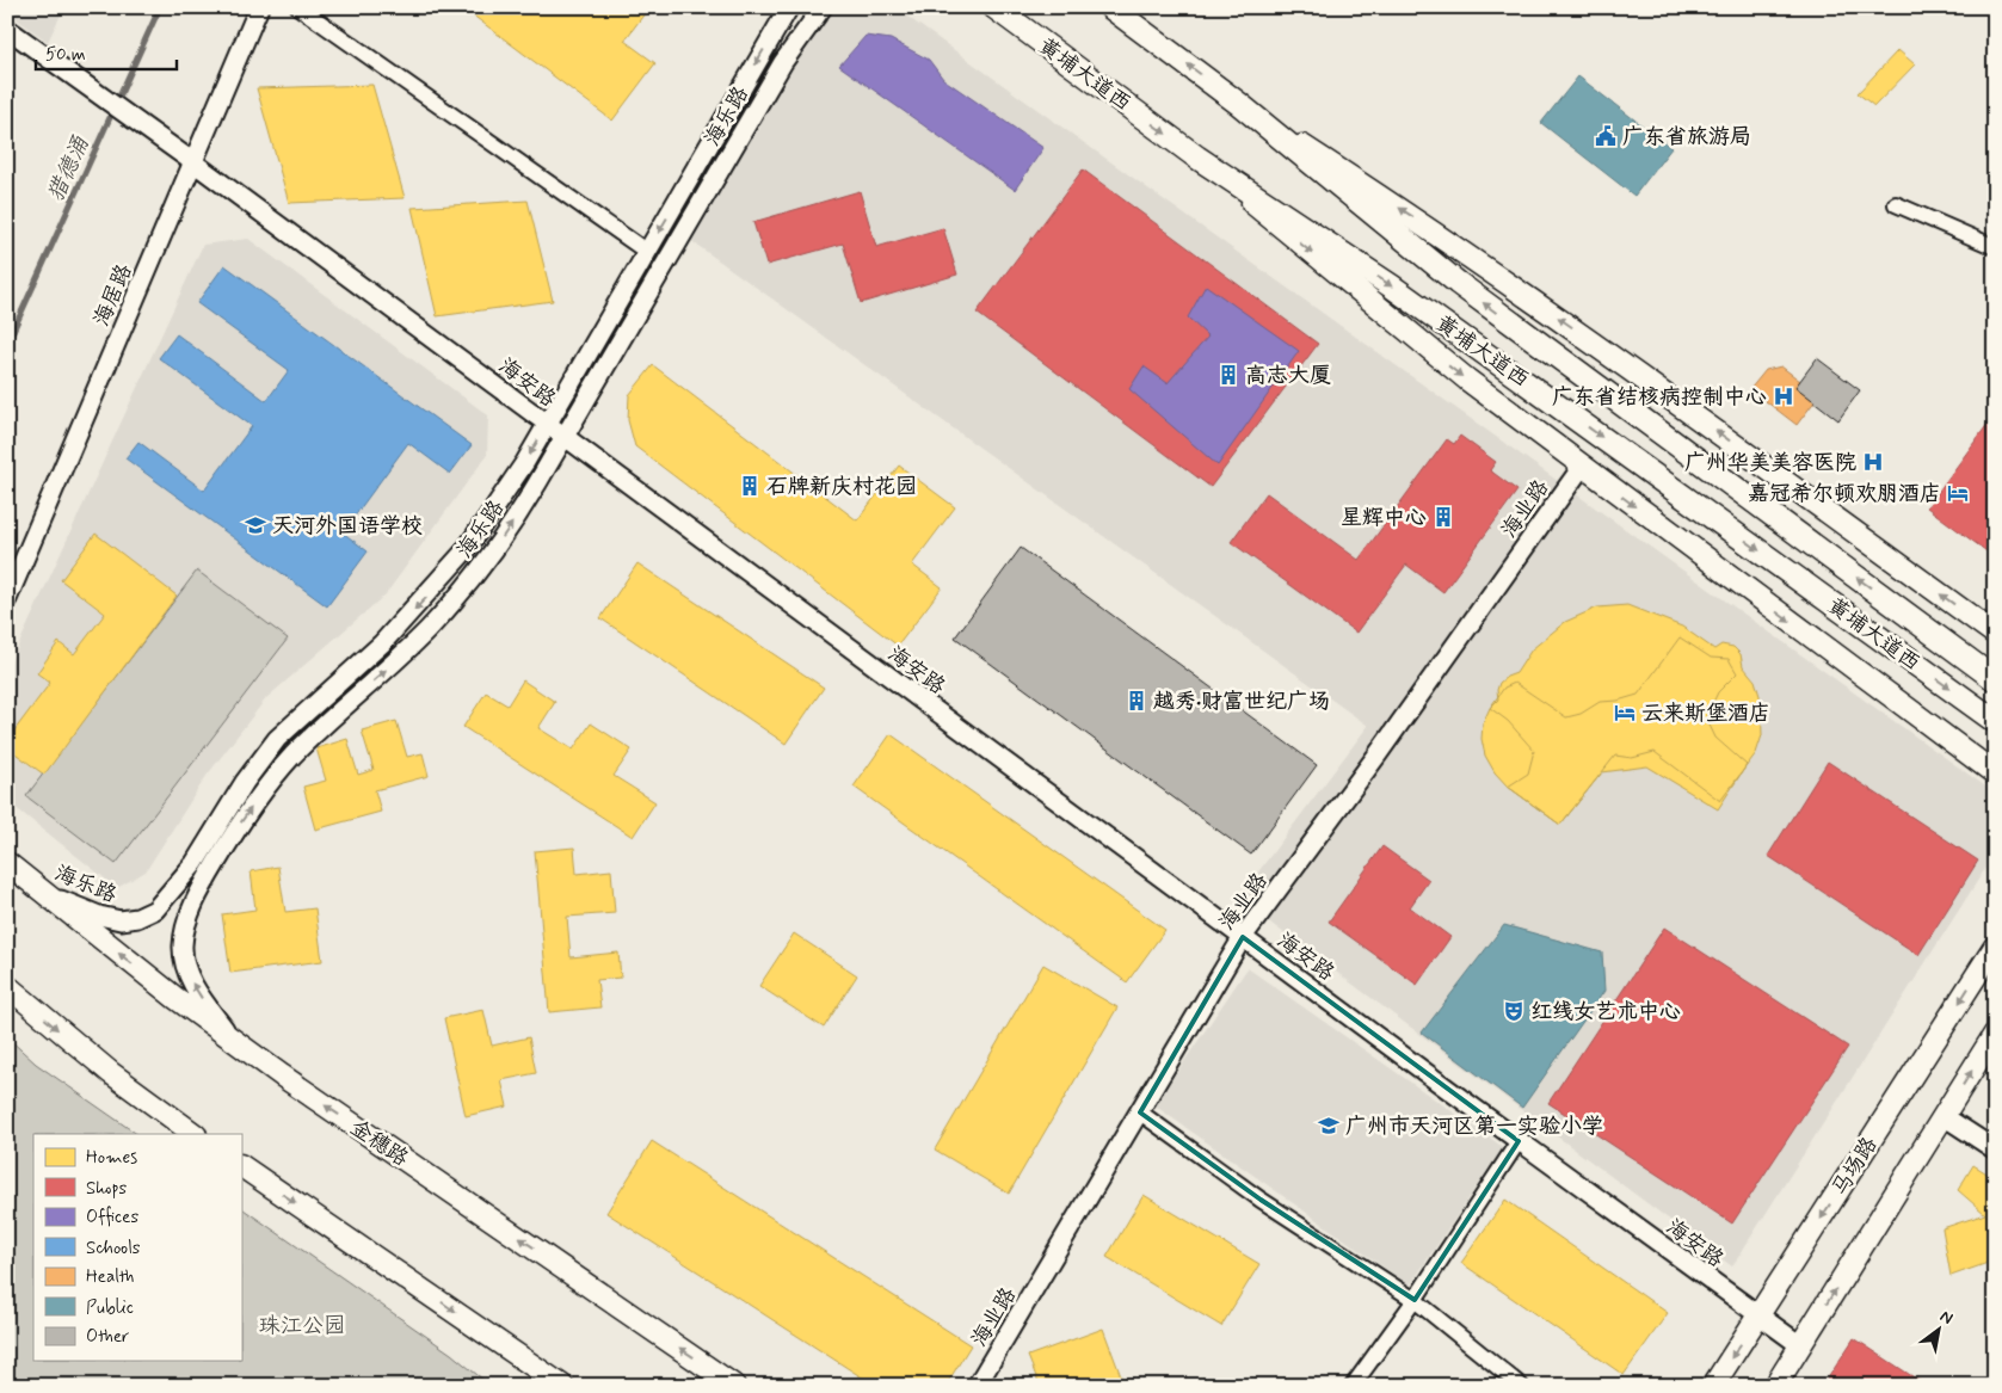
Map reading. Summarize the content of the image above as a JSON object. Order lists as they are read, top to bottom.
{
  "streets": {
    "main road": ["黄埔大道西", "金穗路", "马场路"],
    "street": [
      "海乐路",
      "海居路",
      "海安路",
      "海业路"
    ]
  },
  "crossings": [
    ["海乐路", "海安路"],
    ["海乐路", "金穗路"],
    ["海居路", "海安路"],
    ["海安路", "海业路"],
    ["海安路", "马场路"]
  ],
  "water": ["猎德涌"],
  "parks": ["珠江公园"],
  "places": {
    "public building": ["广东省旅游局"],
    "building": [
      "高志大厦",
      "石牌新庆村花园",
      "星辉中心",
      "越秀·财富世纪广场"
    ],
    "hospital": ["广东省结核病控制中心", "广州华美美容医院"],
    "hotel": ["嘉冠希尔顿欢朋酒店", "云来斯堡酒店"],
    "school or university": ["天河外国语学校", "广州市天河区第一实验小学"],
    "theatre": ["红线女艺术中心"]
  },
  "legend": [
    "Homes",
    "Shops",
    "Offices",
    "Schools",
    "Health",
    "Public",
    "Other"
  ],
  "scale_bar": "50 m",
  "north": "top right"
}
